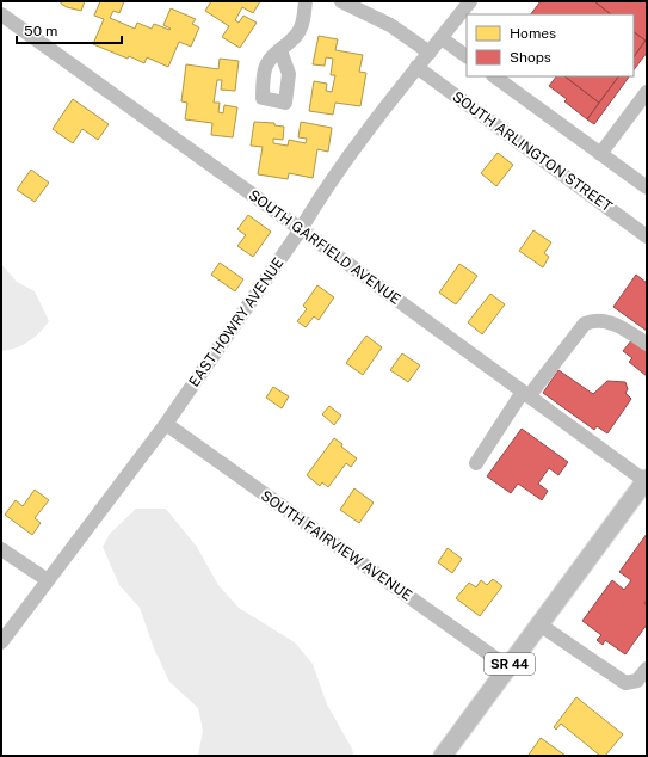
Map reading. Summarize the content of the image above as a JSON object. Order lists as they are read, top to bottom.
{
  "streets": {
    "main road": ["SR 44"],
    "street": [
      "SOUTH ARLINGTON STREET",
      "SOUTH GARFIELD AVENUE",
      "EAST HOWRY AVENUE",
      "SOUTH FAIRVIEW AVENUE"
    ]
  },
  "crossings": [
    ["SOUTH ARLINGTON STREET", "EAST HOWRY AVENUE"],
    ["SOUTH GARFIELD AVENUE", "EAST HOWRY AVENUE"],
    ["SOUTH GARFIELD AVENUE", "SR 44"],
    ["EAST HOWRY AVENUE", "SOUTH FAIRVIEW AVENUE"],
    ["SOUTH FAIRVIEW AVENUE", "SR 44"]
  ],
  "legend": ["Homes", "Shops"],
  "scale_bar": "50 m"
}
